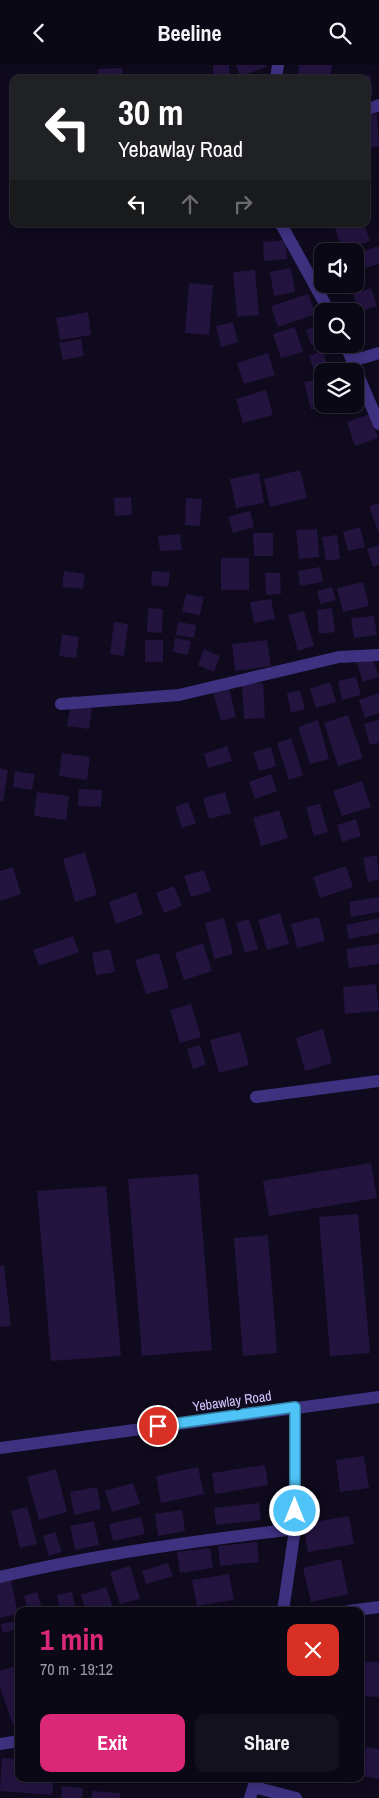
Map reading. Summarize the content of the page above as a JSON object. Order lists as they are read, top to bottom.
{
  "streets": {
    "street": ["Yebawlay Road"]
  },
  "page": {
    "header": "Beeline",
    "turn": ["30 m", "Yebawlay Road"],
    "heading": ["1 min", "70 m · 19:12"],
    "buttons": ["Exit", "Share"]
  }
}
